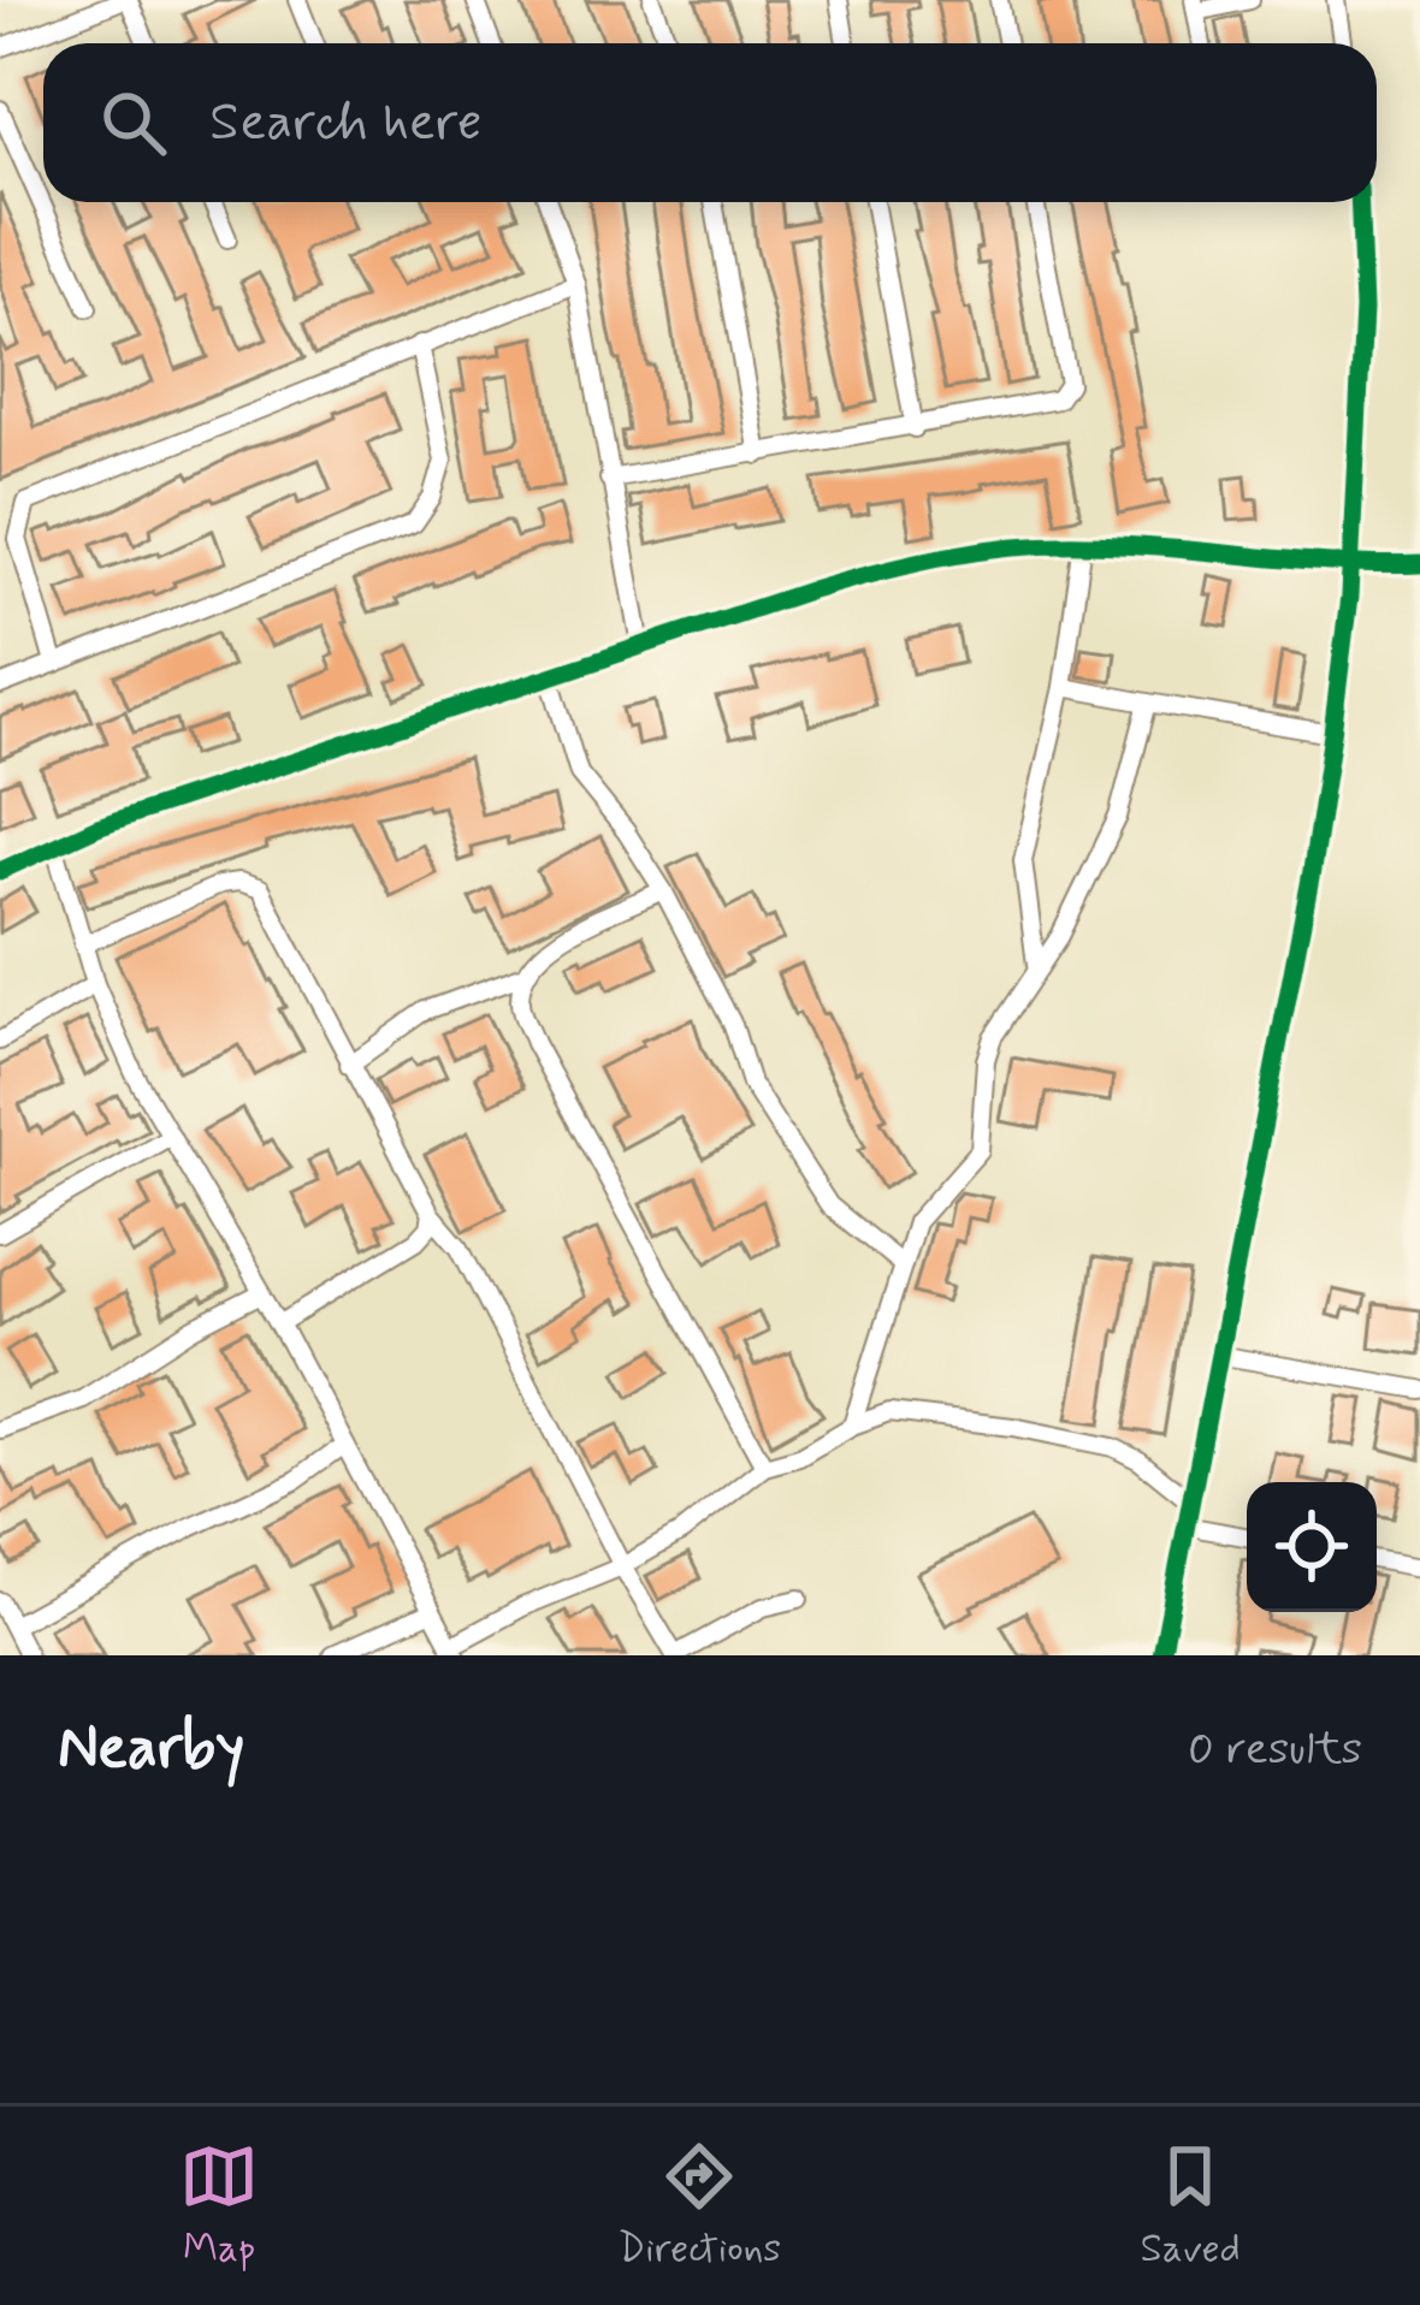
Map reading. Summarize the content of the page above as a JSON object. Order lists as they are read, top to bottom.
{
  "page": {
    "search": "Search here",
    "heading": ["Nearby", "0 results"],
    "nav": ["Map", "Directions", "Saved"]
  }
}
